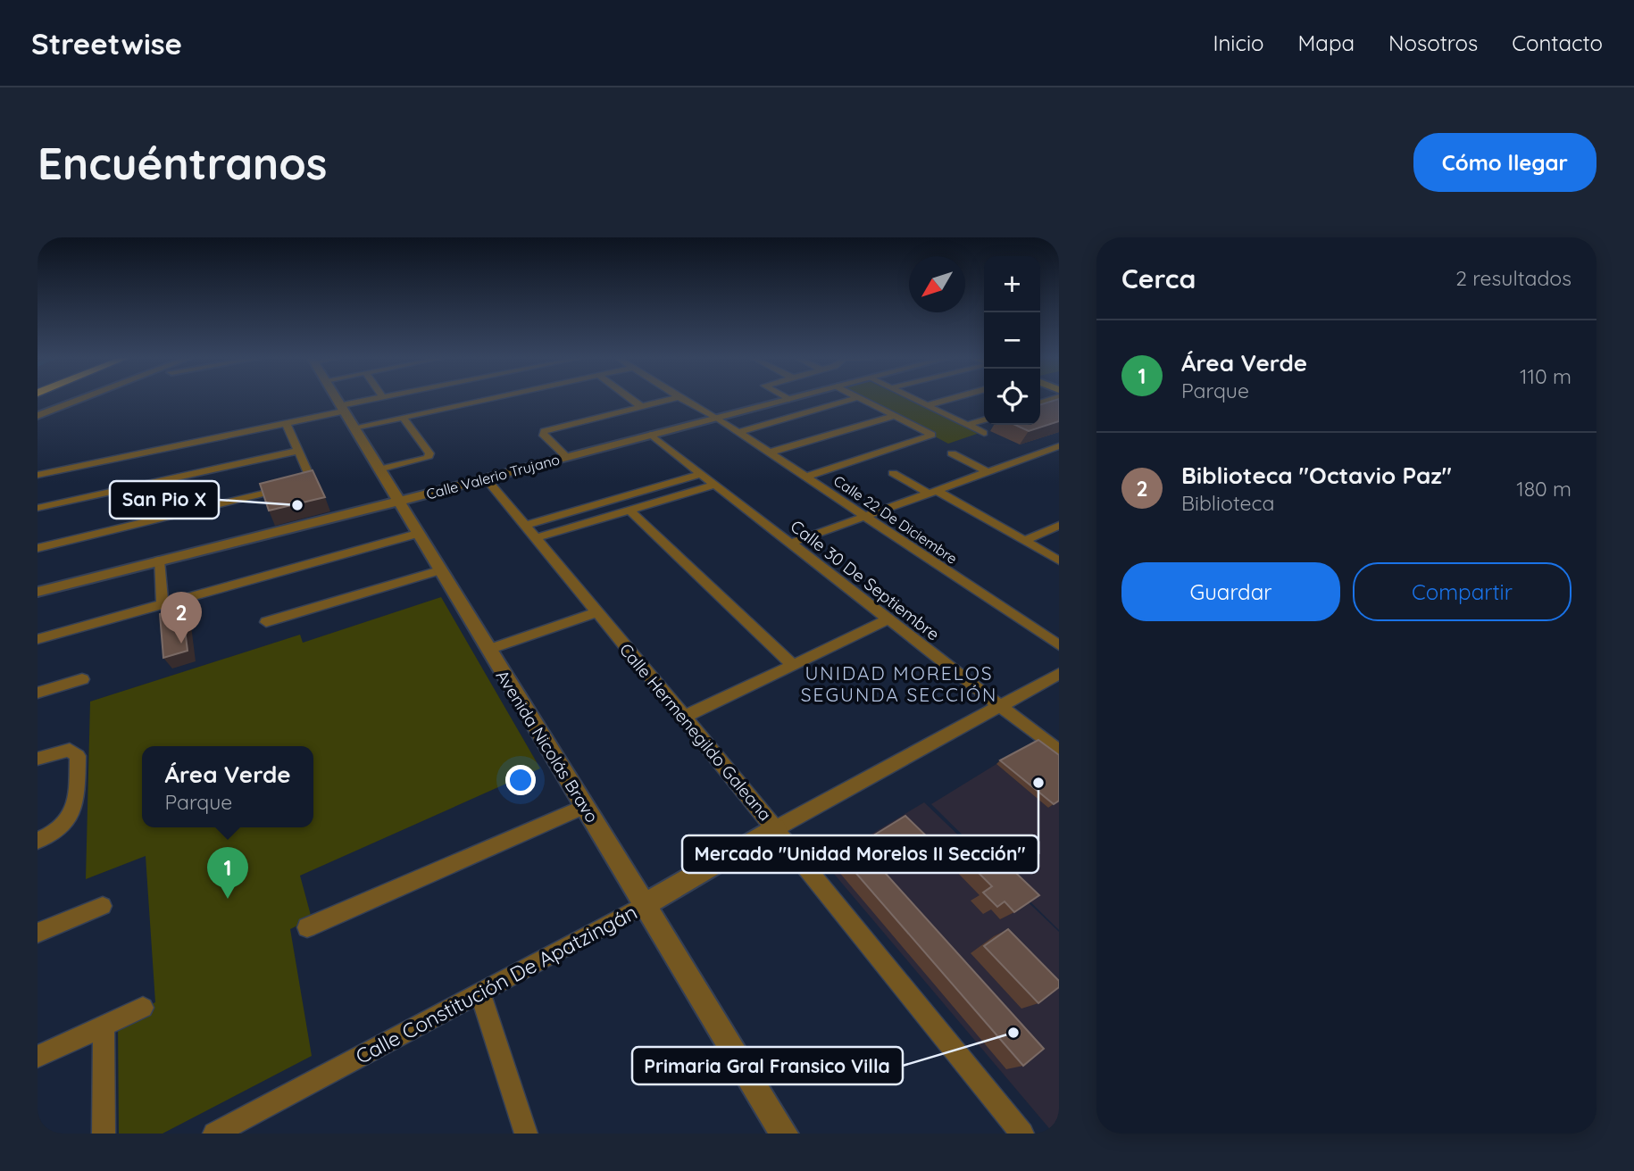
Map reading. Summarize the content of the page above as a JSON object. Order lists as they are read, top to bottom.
{
  "streets": {
    "street": [
      "Calle Valerio Trujano",
      "Calle 22 De Diciembre",
      "Calle 30 De Septiembre",
      "Calle Hermenegildo Galeana",
      "Avenida Nicolás Bravo",
      "Calle Constitución De Apatzingán"
    ]
  },
  "crossings": [
    ["Calle Valerio Trujano", "Calle 22 De Diciembre"],
    ["Calle Valerio Trujano", "Calle 30 De Septiembre"],
    ["Calle Valerio Trujano", "Calle Hermenegildo Galeana"],
    ["Calle Valerio Trujano", "Avenida Nicolás Bravo"],
    ["Calle Hermenegildo Galeana", "Calle Constitución De Apatzingán"],
    ["Avenida Nicolás Bravo", "Calle Constitución De Apatzingán"]
  ],
  "districts": ["UNIDAD MORELOS SEGUNDA SECCIÓN"],
  "places": ["San Pio X", "Mercado \"Unidad Morelos II Sección\"", "Primaria Gral Fransico Villa"],
  "north": "bottom left",
  "page": {
    "header": "Streetwise",
    "nav": [
      "Inicio",
      "Mapa",
      "Nosotros",
      "Contacto"
    ],
    "buttons": [
      "Cómo llegar",
      ["Guardar", "Compartir"]
    ],
    "title": "Encuéntranos",
    "heading": ["Cerca", "2 resultados"],
    "map_buttons": ["+", "−"],
    "list": [
      {
        "mark": "1",
        "name": "Área Verde",
        "note": "Parque",
        "value": "110 m"
      },
      {
        "mark": "2",
        "name": "Biblioteca \"Octavio Paz\"",
        "note": "Biblioteca",
        "value": "180 m"
      }
    ],
    "pins": ["2", "1"],
    "popup": ["Área Verde", "Parque"]
  }
}
